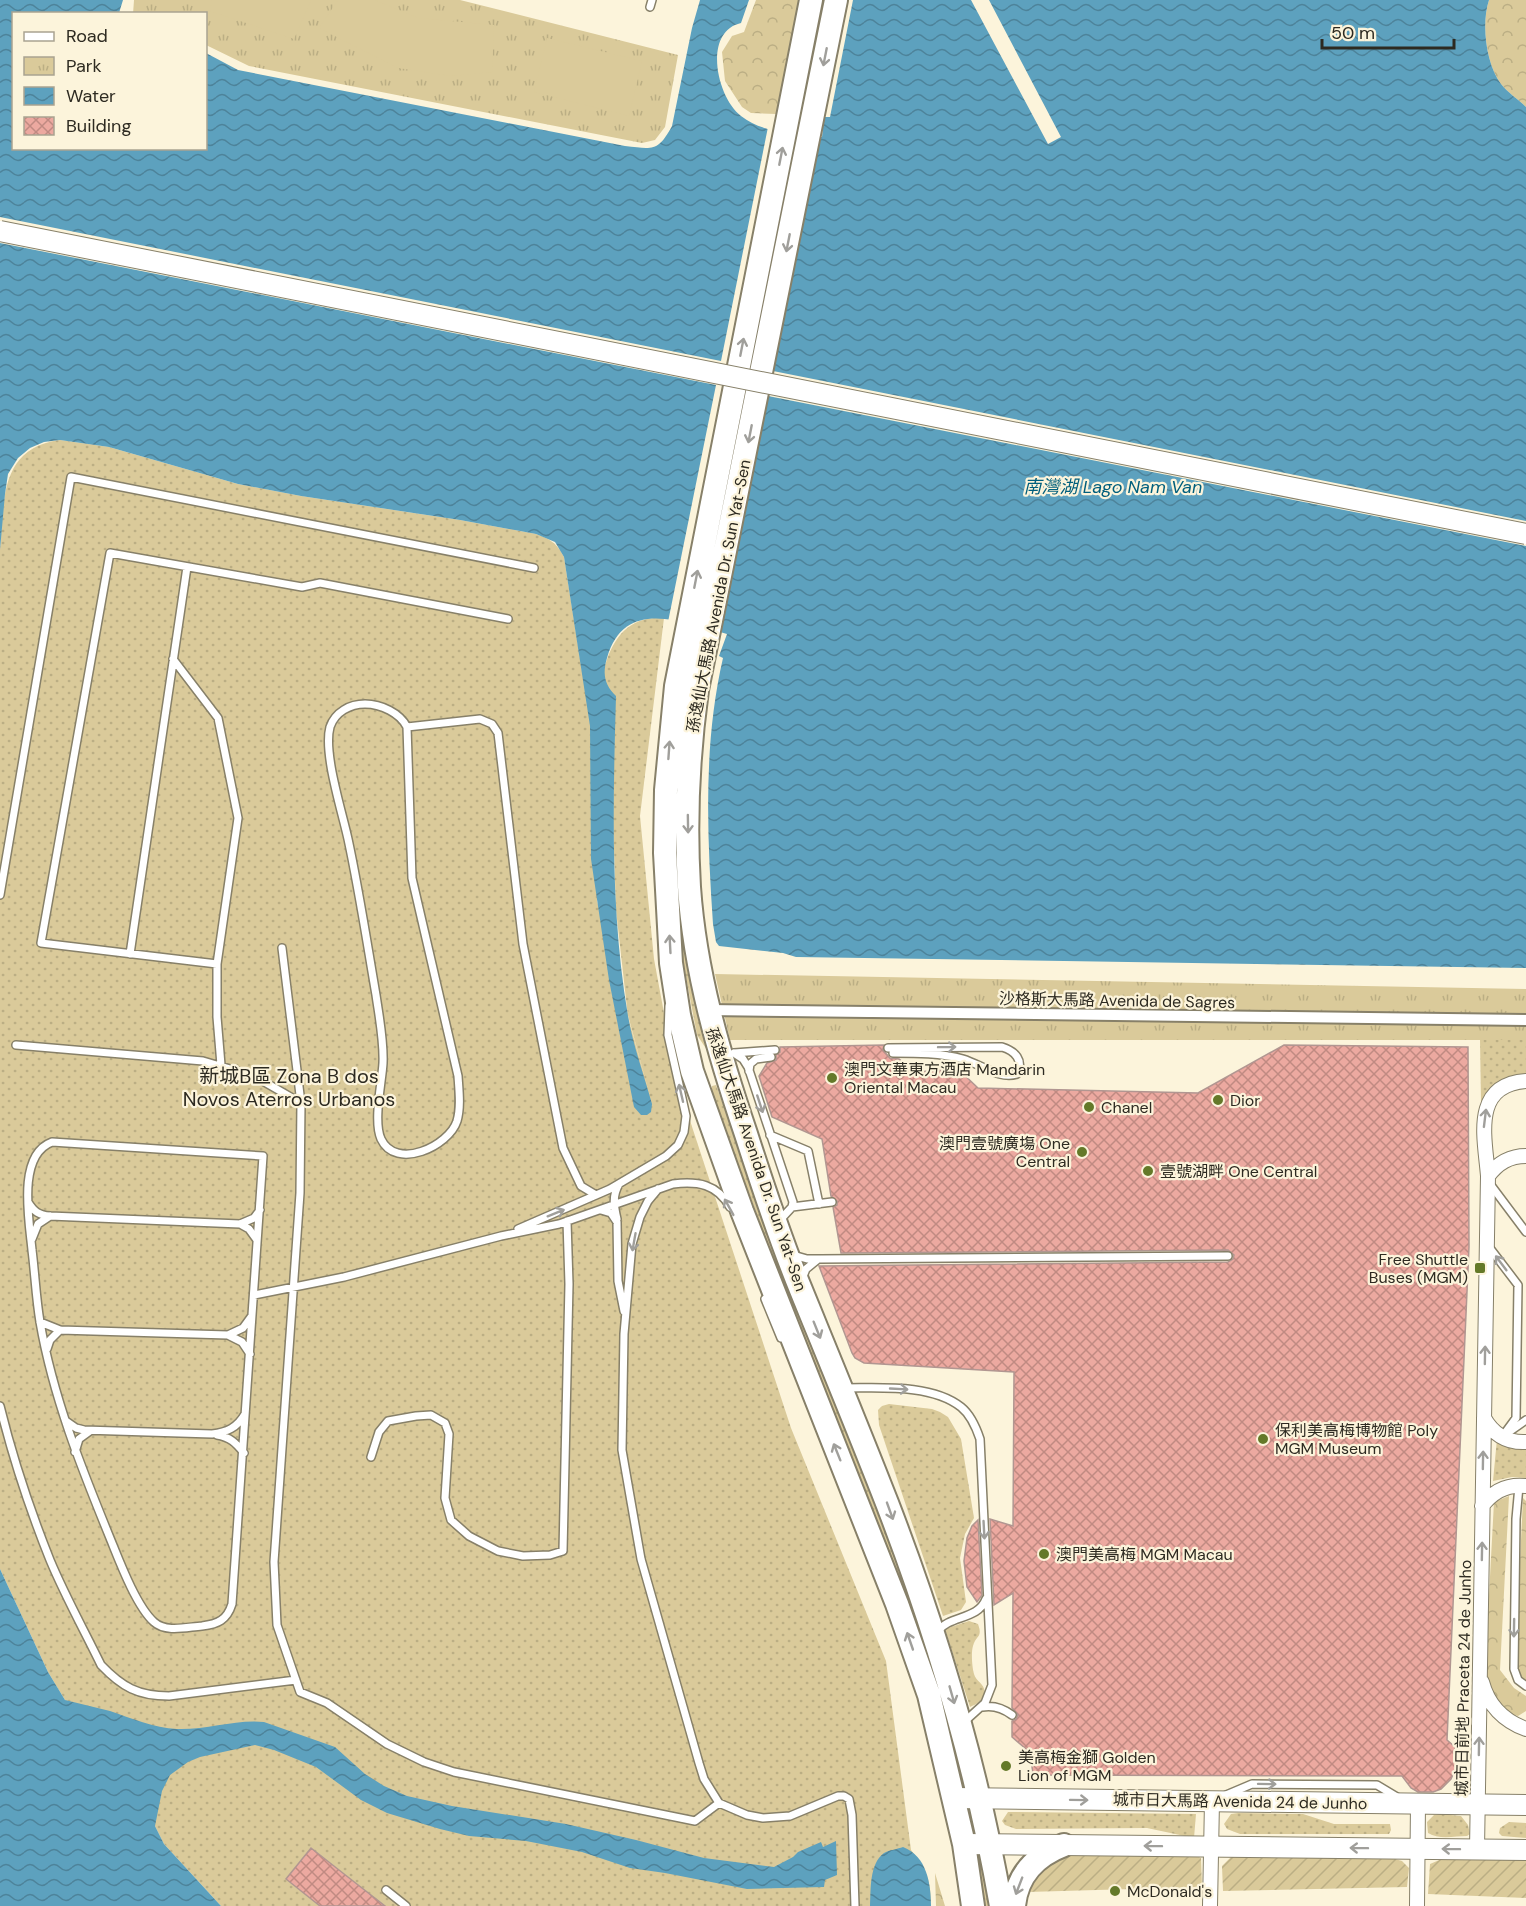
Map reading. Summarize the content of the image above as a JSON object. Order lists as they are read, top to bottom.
{
  "streets": {
    "main road": ["孫逸仙大馬路 Avenida Dr. Sun Yat-Sen", "城市日大馬路 Avenida 24 de Junho"],
    "street": ["沙格斯大馬路 Avenida de Sagres", "城市日前地 Praceta 24 de Junho"]
  },
  "crossings": [
    ["孫逸仙大馬路 Avenida Dr. Sun Yat-Sen", "沙格斯大馬路 Avenida de Sagres"],
    ["孫逸仙大馬路 Avenida Dr. Sun Yat-Sen", "城市日大馬路 Avenida 24 de Junho"],
    ["城市日前地 Praceta 24 de Junho", "城市日大馬路 Avenida 24 de Junho"]
  ],
  "one_way": ["城市日前地 Praceta 24 de Junho"],
  "districts": ["新城B區 Zona B dos Novos Aterros Urbanos"],
  "water": ["南灣湖 Lago Nam Van"],
  "places": {
    "other": [
      "澳門文華東方酒店 Mandarin Oriental Macau",
      "Dior",
      "Chanel",
      "澳門壹號廣塲 One Central",
      "壹號湖畔 One Central",
      "保利美高梅博物館 Poly MGM Museum",
      "澳門美高梅 MGM Macau",
      "美高梅金獅 Golden Lion of MGM",
      "McDonald's"
    ],
    "transit": ["Free Shuttle Buses (MGM)"]
  },
  "legend": [
    "Road",
    "Park",
    "Water",
    "Building"
  ],
  "scale_bar": "50 m"
}
